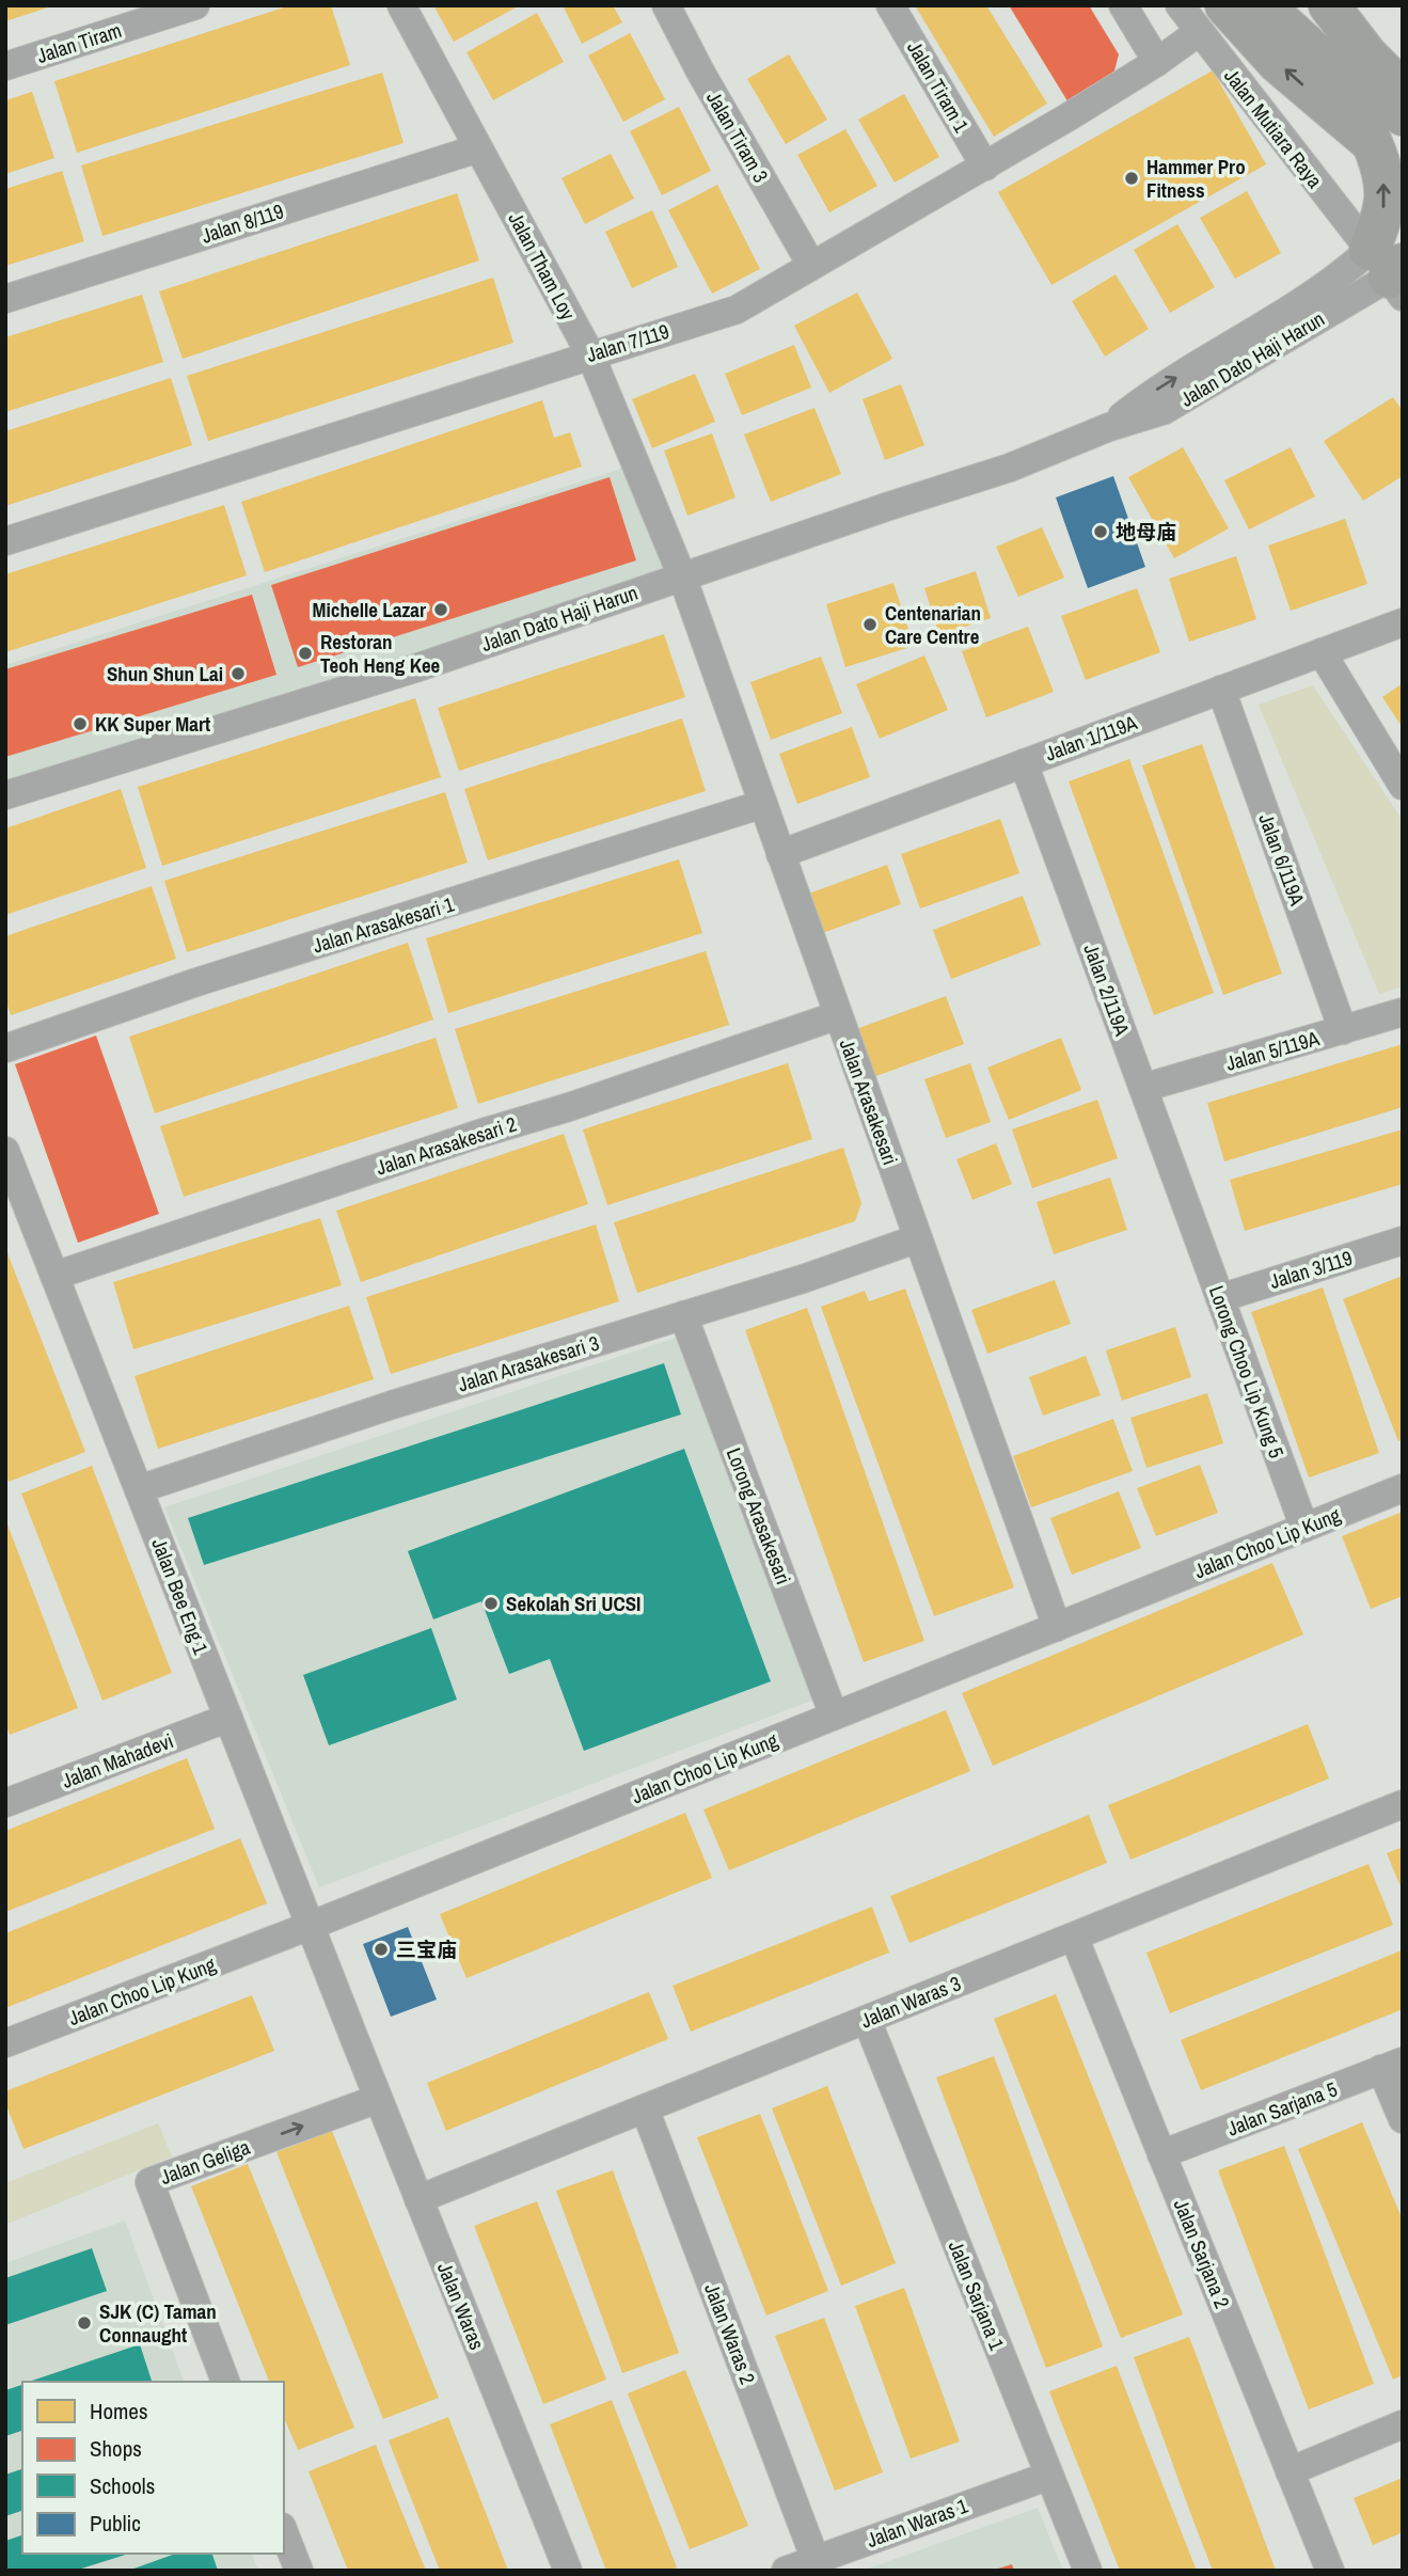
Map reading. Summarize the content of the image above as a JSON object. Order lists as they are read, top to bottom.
{
  "streets": {
    "street": [
      "Jalan Tiram",
      "Jalan Tiram 1",
      "Jalan Mutiara Raya",
      "Jalan Tiram 3",
      "Jalan 8/119",
      "Jalan Tham Loy",
      "Jalan 7/119",
      "Jalan Dato Haji Harun",
      "Jalan 1/119A",
      "Jalan 6/119A",
      "Jalan Arasakesari 1",
      "Jalan 2/119A",
      "Jalan 5/119A",
      "Jalan Arasakesari",
      "Jalan Arasakesari 2",
      "Jalan 3/119",
      "Jalan Arasakesari 3",
      "Lorong Choo Lip Kung 5",
      "Lorong Arasakesari",
      "Jalan Choo Lip Kung",
      "Jalan Bee Eng 1",
      "Jalan Mahadevi",
      "Jalan Waras 3",
      "Jalan Sarjana 5",
      "Jalan Geliga",
      "Jalan Sarjana 2",
      "Jalan Sarjana 1",
      "Jalan Waras",
      "Jalan Waras 2",
      "Jalan Waras 1"
    ]
  },
  "crossings": [
    ["Jalan Tiram 1", "Jalan 7/119"],
    ["Jalan Mutiara Raya", "Jalan 7/119"],
    ["Jalan Mutiara Raya", "Jalan Dato Haji Harun"],
    ["Jalan Tiram 3", "Jalan 7/119"],
    ["Jalan 8/119", "Jalan Tham Loy"],
    ["Jalan Tham Loy", "Jalan 7/119"],
    ["Jalan Tham Loy", "Jalan Dato Haji Harun"],
    ["Jalan Tham Loy", "Jalan Arasakesari"],
    ["Jalan Dato Haji Harun", "Jalan Arasakesari"],
    ["Jalan 1/119A", "Jalan 6/119A"],
    ["Jalan 1/119A", "Jalan 2/119A"],
    ["Jalan 1/119A", "Jalan Arasakesari"],
    ["Jalan 6/119A", "Jalan 5/119A"],
    ["Jalan Arasakesari 1", "Jalan Arasakesari"],
    ["Jalan 2/119A", "Jalan 5/119A"],
    ["Jalan 2/119A", "Lorong Choo Lip Kung 5"],
    ["Jalan Arasakesari", "Jalan Arasakesari 2"],
    ["Jalan Arasakesari", "Jalan Arasakesari 3"],
    ["Jalan Arasakesari", "Jalan Choo Lip Kung"],
    ["Jalan Arasakesari 2", "Jalan Bee Eng 1"],
    ["Jalan 3/119", "Lorong Choo Lip Kung 5"],
    ["Jalan Arasakesari 3", "Lorong Arasakesari"],
    ["Jalan Arasakesari 3", "Jalan Bee Eng 1"],
    ["Lorong Choo Lip Kung 5", "Jalan Choo Lip Kung"],
    ["Lorong Arasakesari", "Jalan Choo Lip Kung"],
    ["Jalan Choo Lip Kung", "Jalan Bee Eng 1"],
    ["Jalan Bee Eng 1", "Jalan Mahadevi"],
    ["Jalan Bee Eng 1", "Jalan Waras"],
    ["Jalan Waras 3", "Jalan Sarjana 2"],
    ["Jalan Waras 3", "Jalan Sarjana 1"],
    ["Jalan Waras 3", "Jalan Waras"],
    ["Jalan Waras 3", "Jalan Waras 2"],
    ["Jalan Sarjana 5", "Jalan Sarjana 2"],
    ["Jalan Geliga", "Jalan Waras"],
    ["Jalan Sarjana 1", "Jalan Waras 1"],
    ["Jalan Waras 2", "Jalan Waras 1"]
  ],
  "places": [
    "Hammer Pro Fitness",
    "地母庙",
    "Michelle Lazar",
    "Centenarian Care Centre",
    "Restoran Teoh Heng Kee",
    "Shun Shun Lai",
    "KK Super Mart",
    "Sekolah Sri UCSI",
    "三宝庙",
    "SJK (C) Taman Connaught"
  ],
  "legend": [
    "Homes",
    "Shops",
    "Schools",
    "Public"
  ]
}
